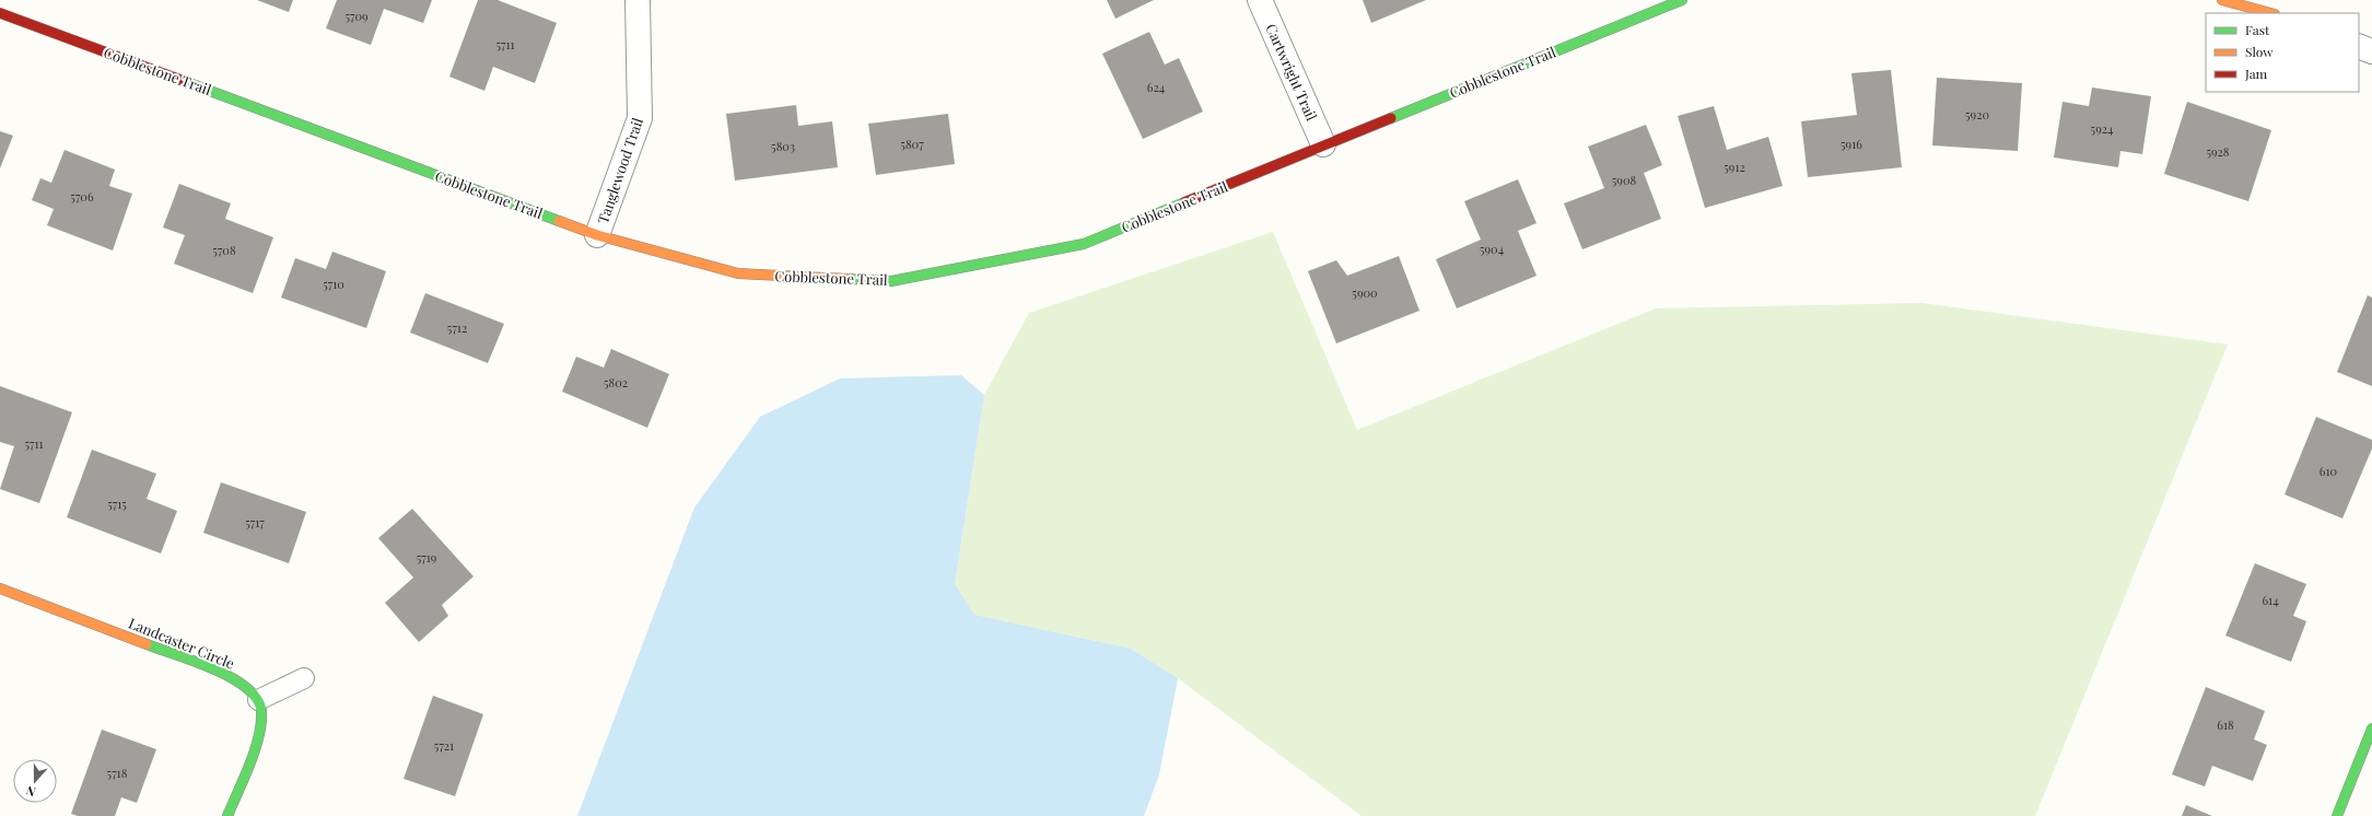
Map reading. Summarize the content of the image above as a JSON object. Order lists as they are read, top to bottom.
{
  "streets": {
    "street": [
      "Cobblestone Trail",
      "Cartwright Trail",
      "Tanglewood Trail",
      "Landcaster Circle"
    ]
  },
  "crossings": [
    ["Cobblestone Trail", "Cartwright Trail"],
    ["Cobblestone Trail", "Tanglewood Trail"]
  ],
  "house_numbers": [
    "5709",
    "5711",
    "624",
    "5920",
    "5924",
    "5807",
    "5916",
    "5803",
    "5928",
    "5912",
    "5908",
    "5706",
    "5904",
    "5708",
    "5710",
    "5900",
    "5712",
    "5802",
    "5711",
    "610",
    "5715",
    "5717",
    "5719",
    "614",
    "618",
    "5721",
    "5718"
  ],
  "legend": ["Fast", "Slow", "Jam"],
  "north": "bottom"
}
